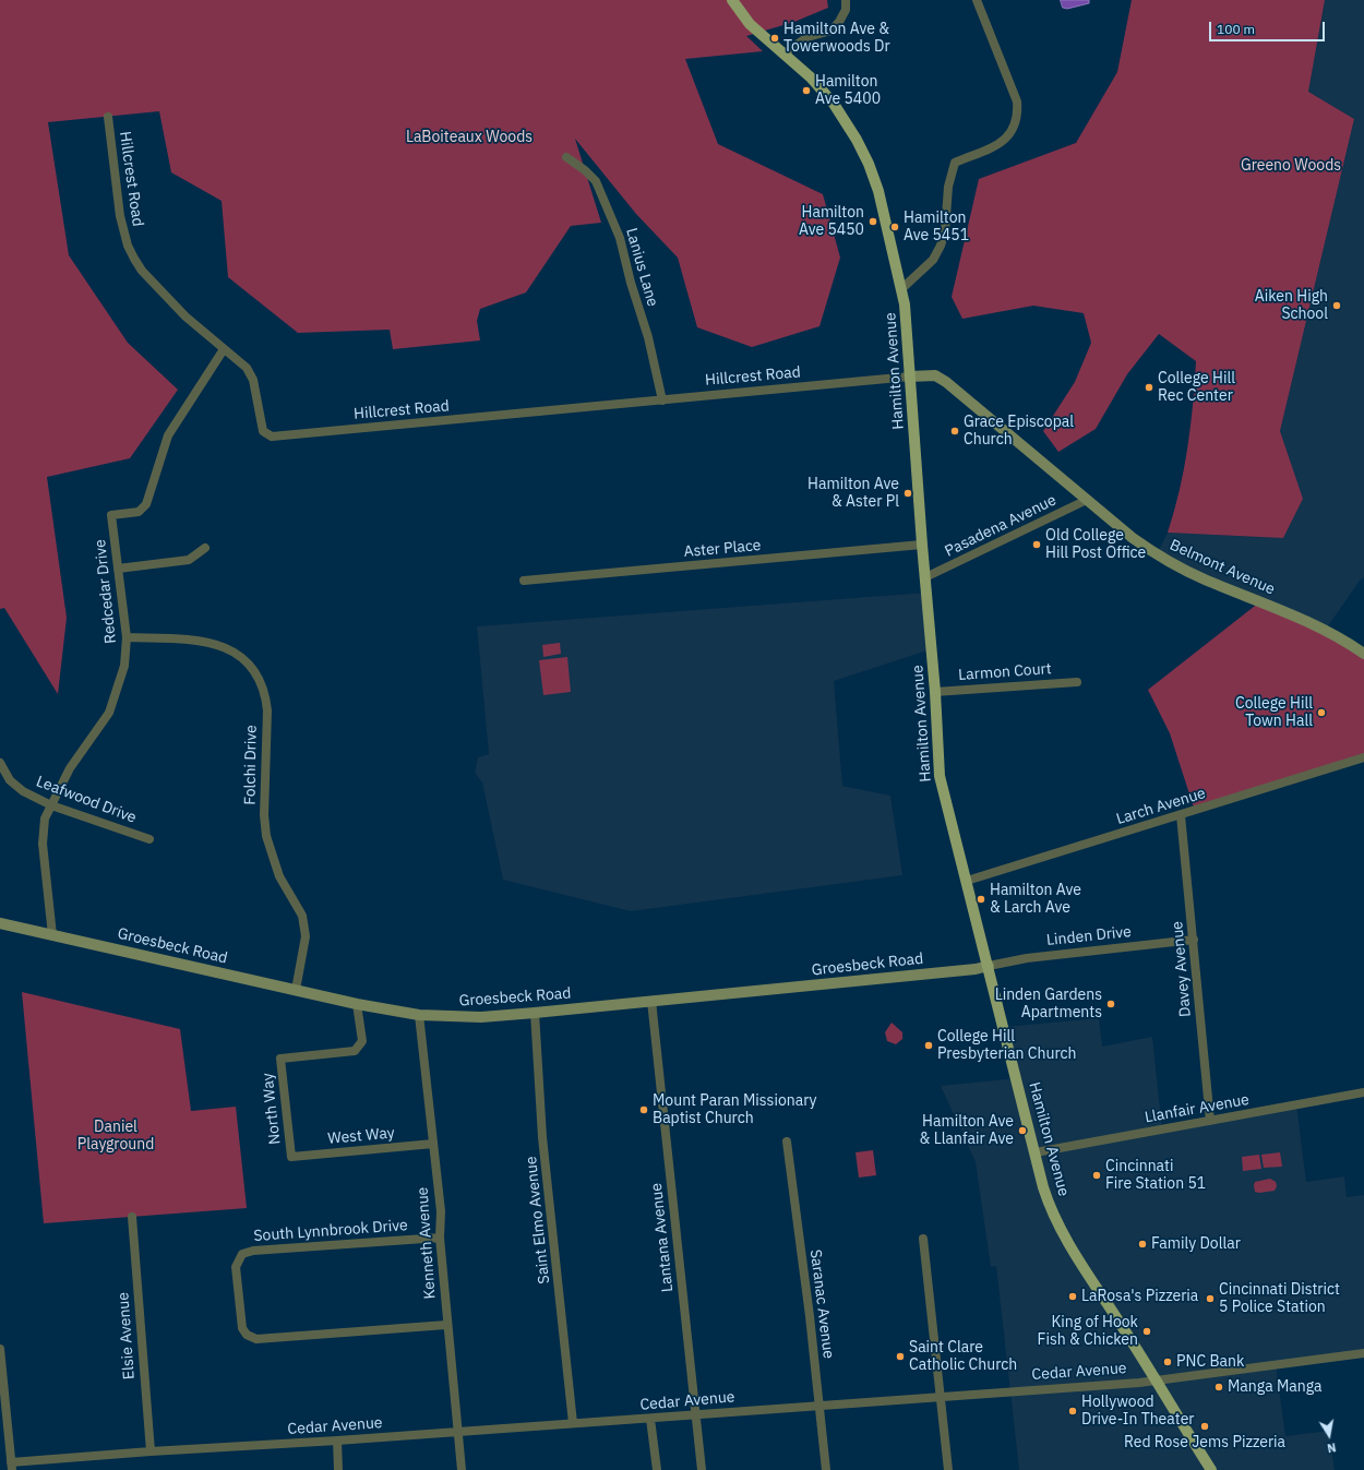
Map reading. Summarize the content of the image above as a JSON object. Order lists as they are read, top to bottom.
{
  "streets": {
    "main road": ["Hamilton Avenue"],
    "street": [
      "Hillcrest Road",
      "Lanius Lane",
      "Pasadena Avenue",
      "Aster Place",
      "Belmont Avenue",
      "Redcedar Drive",
      "Larmon Court",
      "Folchi Drive",
      "Leafwood Drive",
      "Larch Avenue",
      "Linden Drive",
      "Groesbeck Road",
      "Davey Avenue",
      "North Way",
      "Llanfair Avenue",
      "West Way",
      "Saint Elmo Avenue",
      "South Lynnbrook Drive",
      "Lantana Avenue",
      "Kenneth Avenue",
      "Saranac Avenue",
      "Elsie Avenue",
      "Cedar Avenue"
    ]
  },
  "crossings": [
    ["Hillcrest Road", "Lanius Lane"],
    ["Hillcrest Road", "Hamilton Avenue"],
    ["Hillcrest Road", "Belmont Avenue"],
    ["Hillcrest Road", "Redcedar Drive"],
    ["Hamilton Avenue", "Pasadena Avenue"],
    ["Hamilton Avenue", "Aster Place"],
    ["Hamilton Avenue", "Belmont Avenue"],
    ["Hamilton Avenue", "Larmon Court"],
    ["Hamilton Avenue", "Larch Avenue"],
    ["Hamilton Avenue", "Linden Drive"],
    ["Hamilton Avenue", "Groesbeck Road"],
    ["Hamilton Avenue", "Llanfair Avenue"],
    ["Hamilton Avenue", "Cedar Avenue"],
    ["Pasadena Avenue", "Belmont Avenue"],
    ["Redcedar Drive", "Folchi Drive"],
    ["Redcedar Drive", "Leafwood Drive"],
    ["Redcedar Drive", "Groesbeck Road"],
    ["Folchi Drive", "Groesbeck Road"],
    ["Larch Avenue", "Davey Avenue"],
    ["Linden Drive", "Groesbeck Road"],
    ["Linden Drive", "Davey Avenue"],
    ["Groesbeck Road", "North Way"],
    ["Groesbeck Road", "Saint Elmo Avenue"],
    ["Groesbeck Road", "Lantana Avenue"],
    ["Groesbeck Road", "Kenneth Avenue"],
    ["Davey Avenue", "Llanfair Avenue"],
    ["North Way", "West Way"],
    ["West Way", "Kenneth Avenue"],
    ["Saint Elmo Avenue", "Cedar Avenue"],
    ["South Lynnbrook Drive", "Kenneth Avenue"],
    ["Lantana Avenue", "Cedar Avenue"],
    ["Kenneth Avenue", "Cedar Avenue"],
    ["Saranac Avenue", "Cedar Avenue"],
    ["Elsie Avenue", "Cedar Avenue"]
  ],
  "parks": ["LaBoiteaux Woods", "Greeno Woods", "Daniel Playground"],
  "places": [
    "Hamilton Ave & Towerwoods Dr",
    "Hamilton Ave 5400",
    "Hamilton Ave 5450",
    "Hamilton Ave 5451",
    "Aiken High School",
    "College Hill Rec Center",
    "Grace Episcopal Church",
    "Hamilton Ave & Aster Pl",
    "Old College Hill Post Office",
    "College Hill Town Hall",
    "Hamilton Ave & Larch Ave",
    "Linden Gardens Apartments",
    "College Hill Presbyterian Church",
    "Mount Paran Missionary Baptist Church",
    "Hamilton Ave & Llanfair Ave",
    "Cincinnati Fire Station 51",
    "Family Dollar",
    "LaRosa's Pizzeria",
    "Cincinnati District 5 Police Station",
    "King of Hook Fish & Chicken",
    "Saint Clare Catholic Church",
    "PNC Bank",
    "Manga Manga",
    "Hollywood Drive-In Theater",
    "Red Rose Jems Pizzeria"
  ],
  "scale_bar": "100 m",
  "north": "bottom"
}
